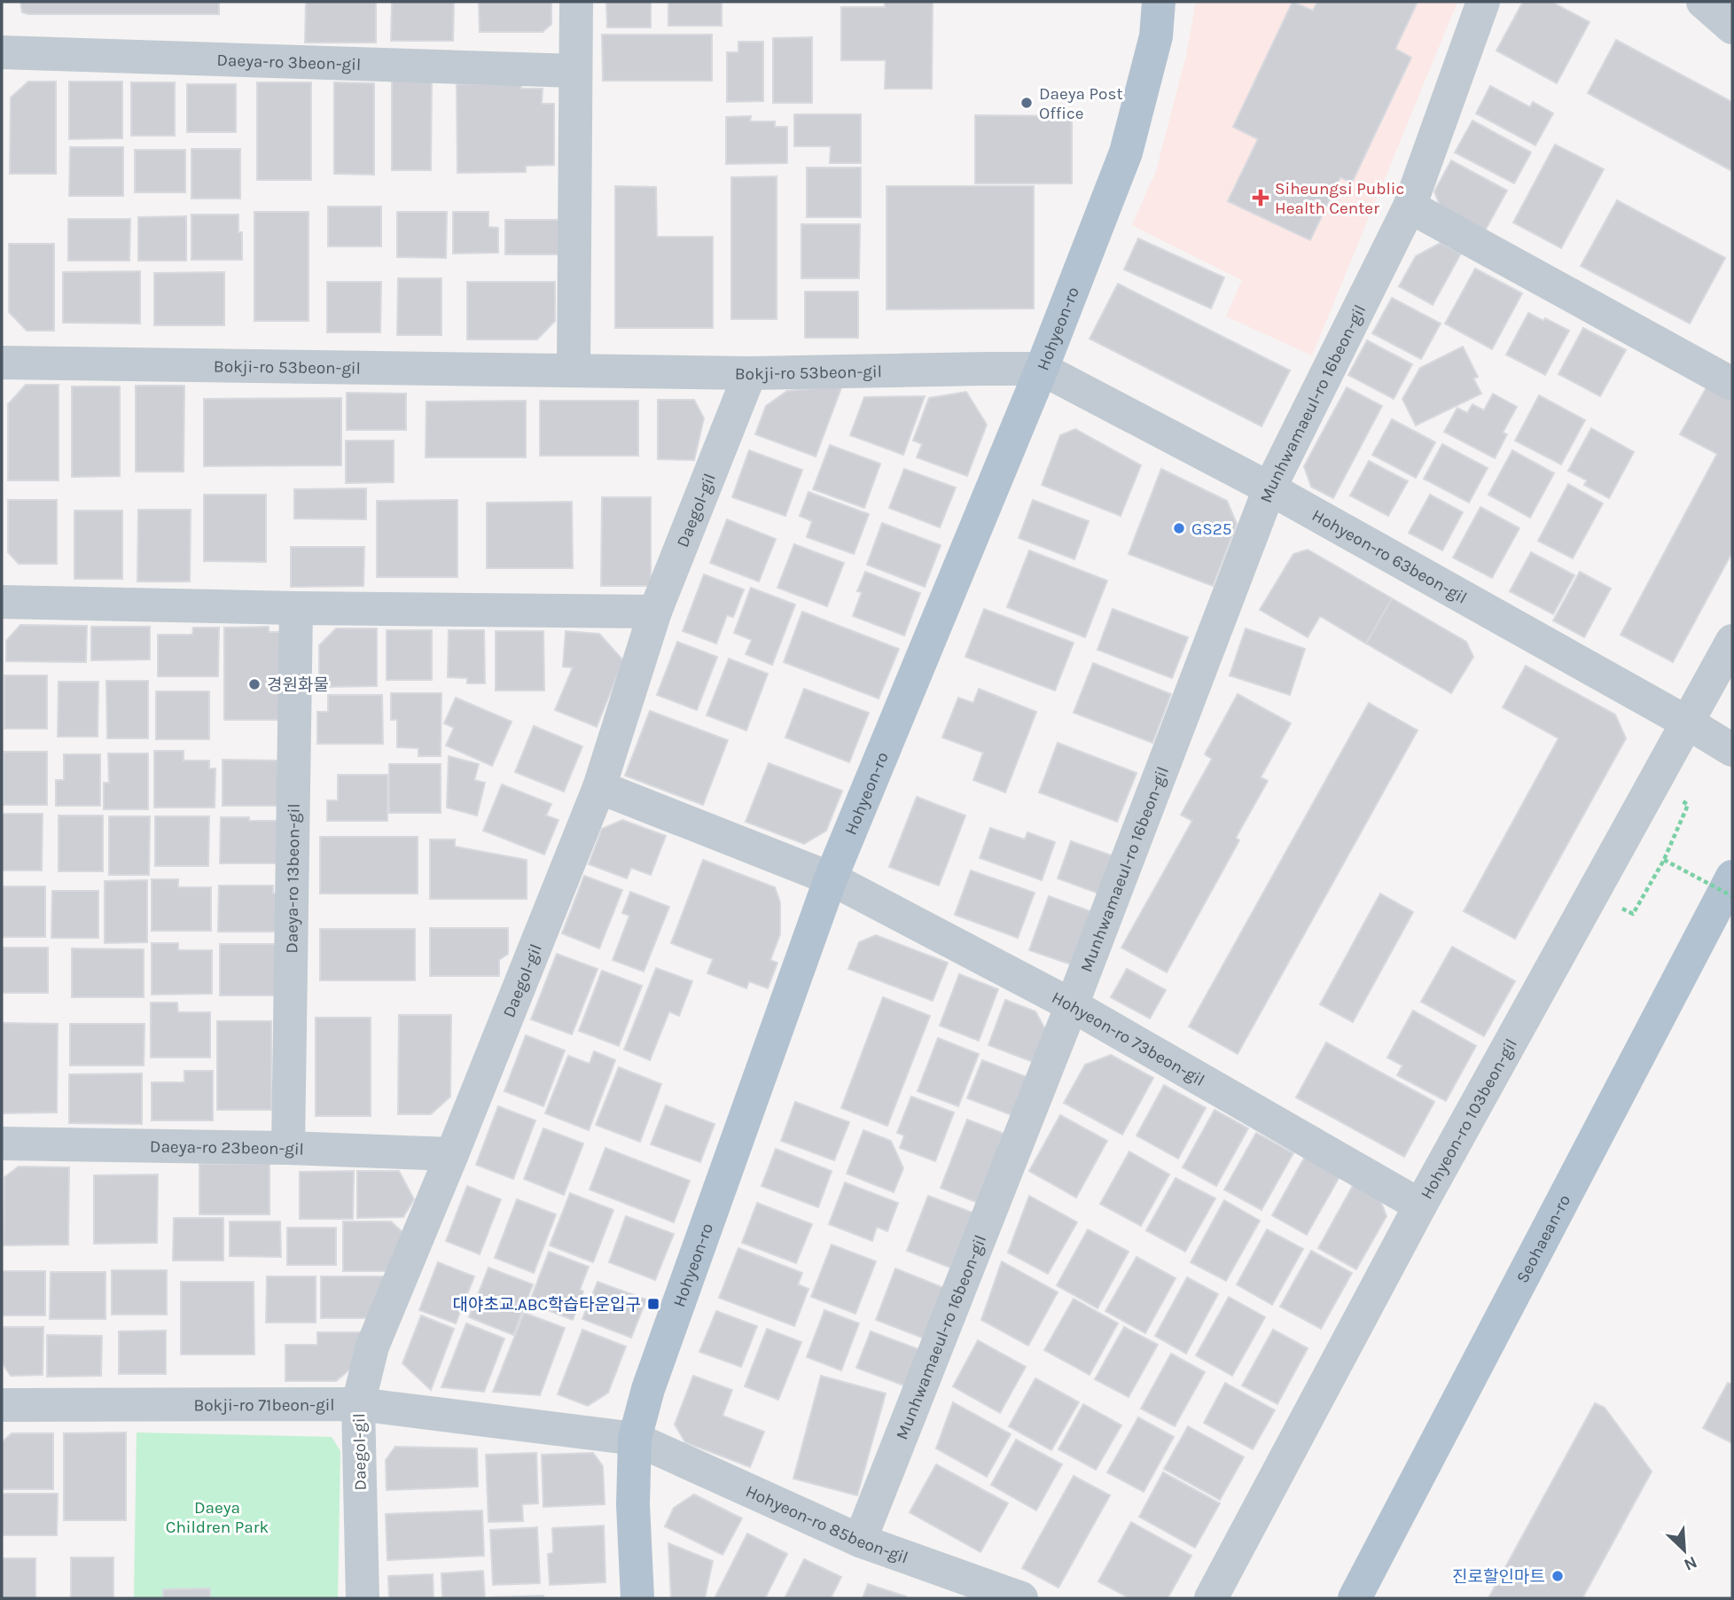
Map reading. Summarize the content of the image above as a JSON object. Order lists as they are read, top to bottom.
{
  "streets": {
    "main road": ["Hohyeon-ro", "Seohaean-ro"],
    "street": [
      "Daeya-ro 3beon-gil",
      "Bokji-ro 53beon-gil",
      "Munhwamaeul-ro 16beon-gil",
      "Daegol-gil",
      "Hohyeon-ro 63beon-gil",
      "Daeya-ro 13beon-gil",
      "Hohyeon-ro 73beon-gil",
      "Hohyeon-ro 103beon-gil",
      "Daeya-ro 23beon-gil",
      "Bokji-ro 71beon-gil",
      "Hohyeon-ro 85beon-gil"
    ]
  },
  "crossings": [
    ["Hohyeon-ro", "Bokji-ro 53beon-gil"],
    ["Hohyeon-ro", "Hohyeon-ro 63beon-gil"],
    ["Hohyeon-ro", "Hohyeon-ro 73beon-gil"],
    ["Hohyeon-ro", "Bokji-ro 71beon-gil"],
    ["Hohyeon-ro", "Hohyeon-ro 85beon-gil"],
    ["Bokji-ro 53beon-gil", "Daegol-gil"],
    ["Bokji-ro 53beon-gil", "Hohyeon-ro 63beon-gil"],
    ["Munhwamaeul-ro 16beon-gil", "Hohyeon-ro 63beon-gil"],
    ["Munhwamaeul-ro 16beon-gil", "Hohyeon-ro 73beon-gil"],
    ["Munhwamaeul-ro 16beon-gil", "Hohyeon-ro 85beon-gil"],
    ["Daegol-gil", "Hohyeon-ro 73beon-gil"],
    ["Daegol-gil", "Daeya-ro 23beon-gil"],
    ["Daegol-gil", "Bokji-ro 71beon-gil"],
    ["Hohyeon-ro 63beon-gil", "Hohyeon-ro 103beon-gil"],
    ["Daeya-ro 13beon-gil", "Daeya-ro 23beon-gil"],
    ["Hohyeon-ro 73beon-gil", "Hohyeon-ro 103beon-gil"],
    ["Bokji-ro 71beon-gil", "Hohyeon-ro 85beon-gil"]
  ],
  "parks": ["Daeya Children Park"],
  "places": {
    "other": [
      "Daeya Post Office",
      "GS25",
      "경원화물",
      "진로할인마트"
    ],
    "health": ["Siheungsi Public Health Center"],
    "transit": ["대야초교.ABC학습타운입구"]
  },
  "north": "bottom right"
}
